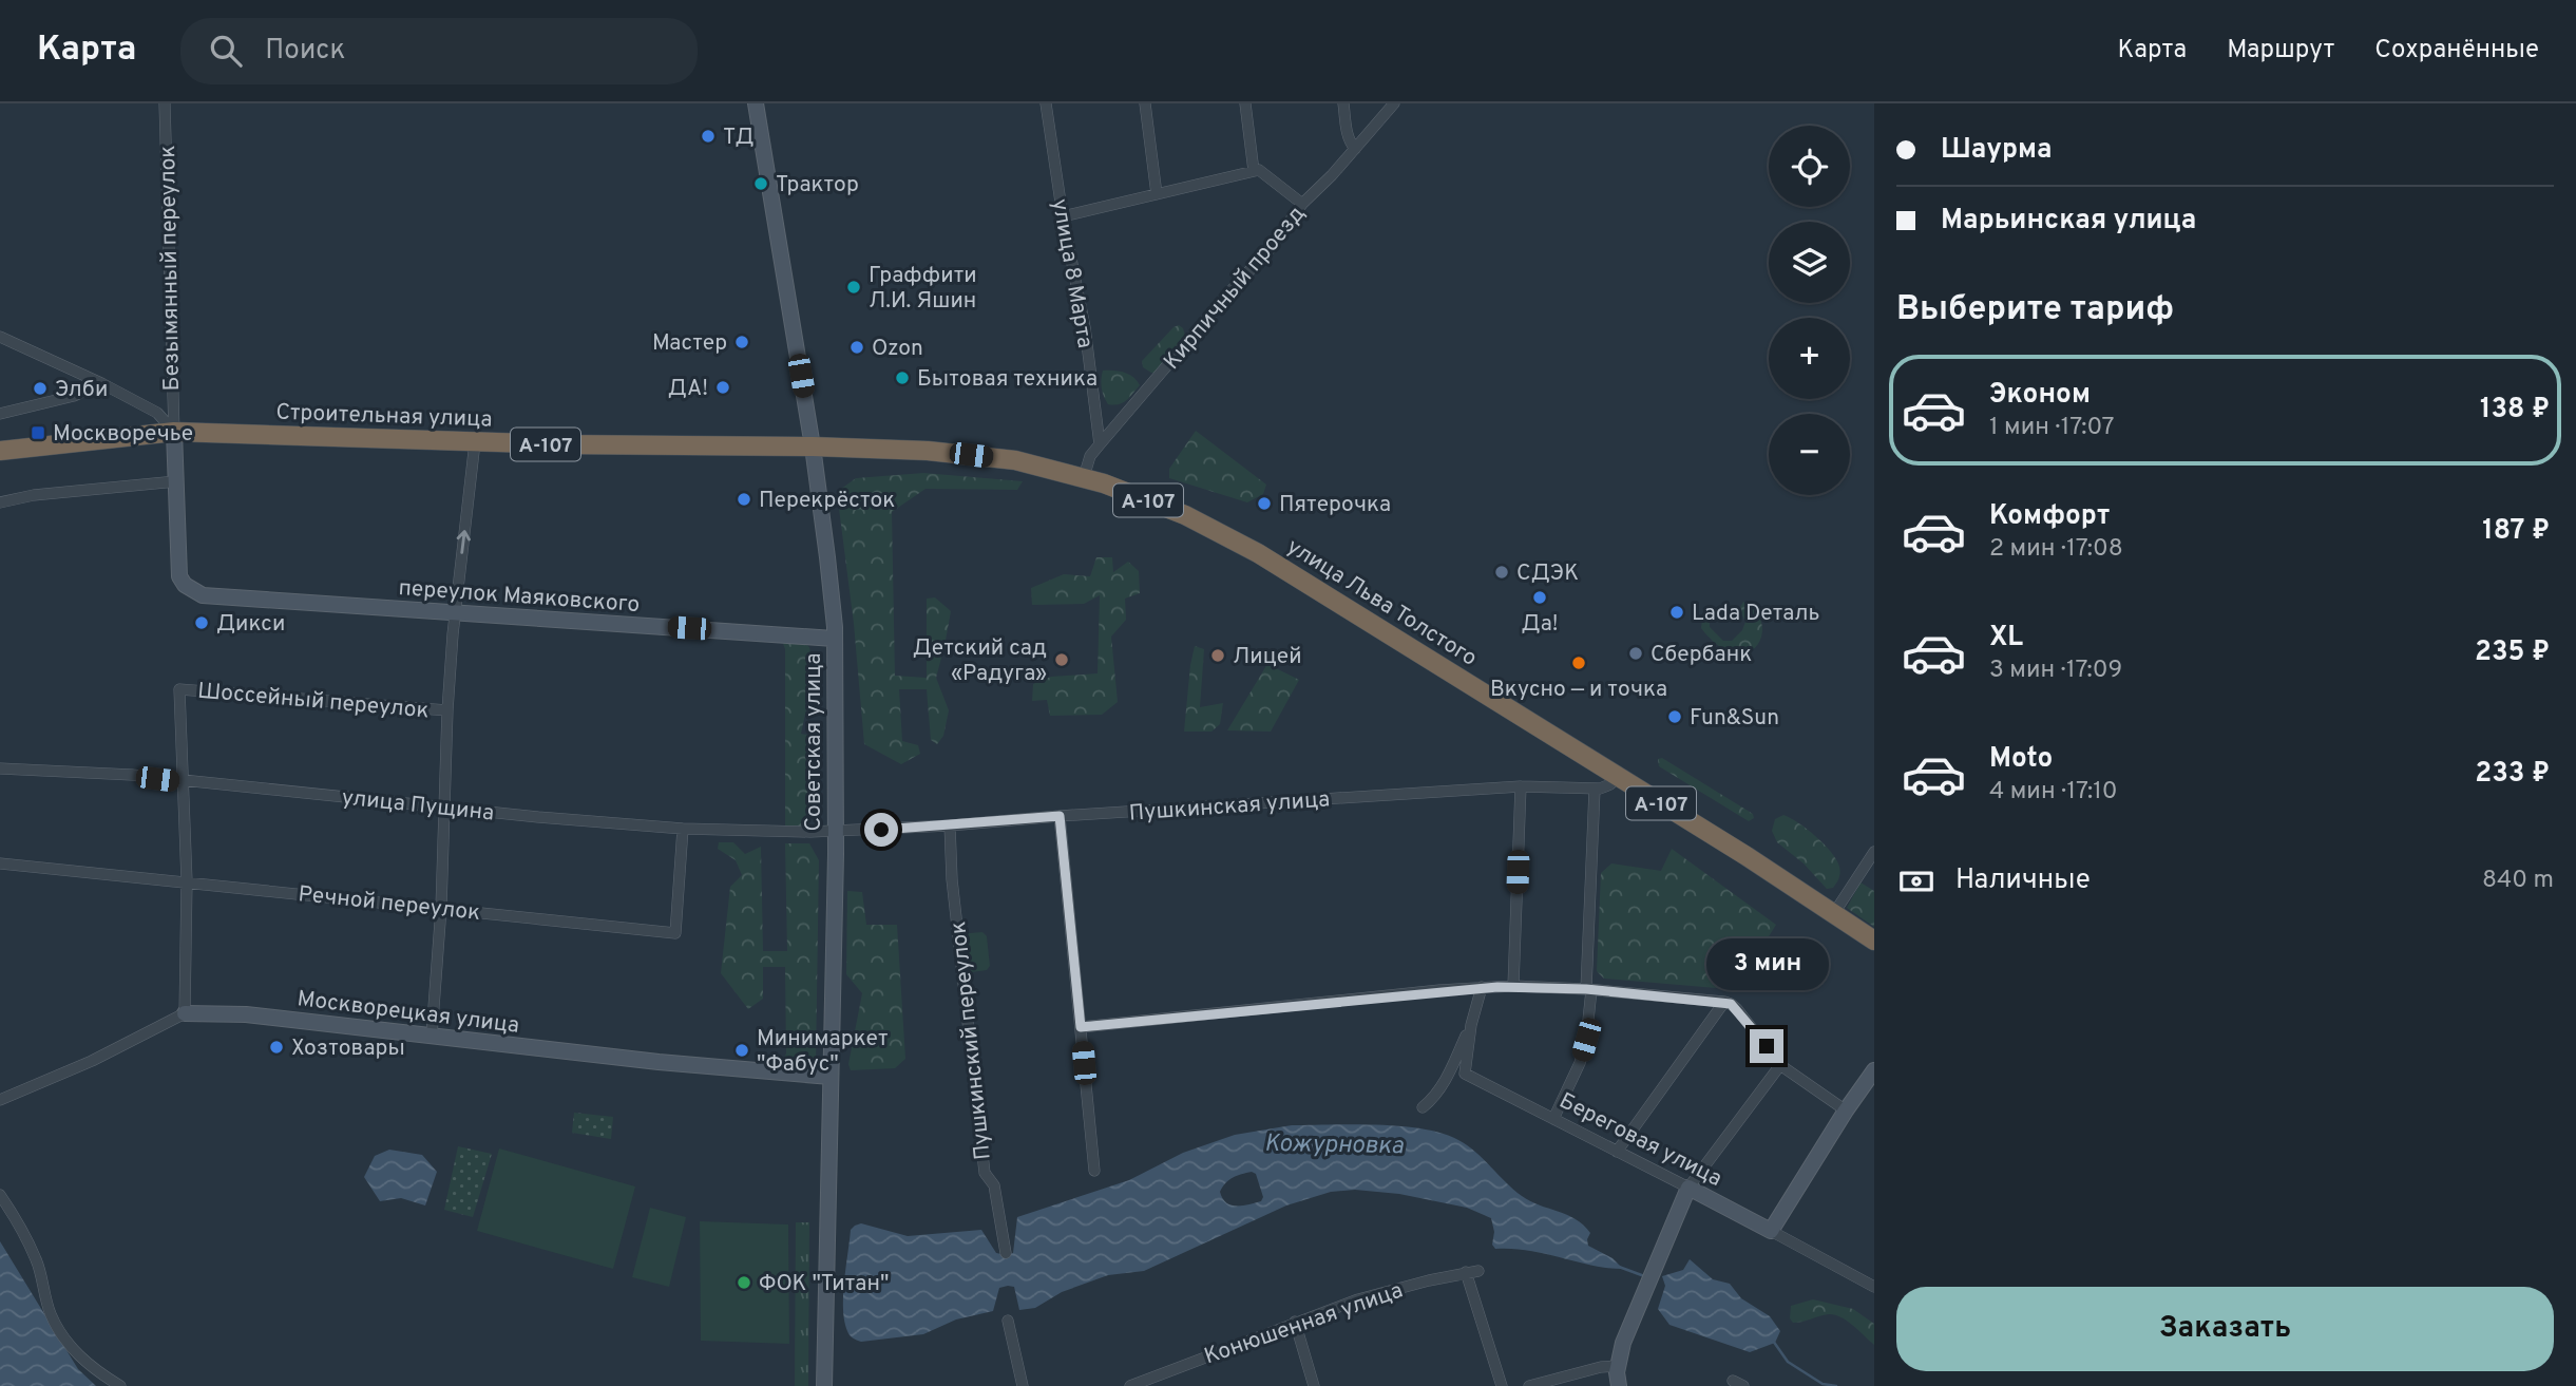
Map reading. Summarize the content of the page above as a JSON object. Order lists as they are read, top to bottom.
{
  "streets": {
    "highway": ["Строительная улица", "А-107", "улица Льва Толстого"],
    "street": [
      "Безымянный переулок",
      "улица 8 Марта",
      "Кирпичный проезд",
      "переулок Маяковского",
      "Шоссейный переулок",
      "Советская улица",
      "улица Пущина",
      "Пушкинская улица",
      "Речной переулок",
      "Москворецкая улица",
      "Пушкинский переулок",
      "Береговая улица",
      "Конюшенная улица"
    ]
  },
  "crossings": [
    ["Безымянный переулок", "Строительная улица"],
    ["улица 8 Марта", "Кирпичный проезд"],
    ["Кирпичный проезд", "улица Льва Толстого"],
    ["Строительная улица", "улица Льва Толстого"],
    ["Строительная улица", "Советская улица"],
    ["переулок Маяковского", "Советская улица"],
    ["улица Льва Толстого", "Советская улица"],
    ["Шоссейный переулок", "улица Пущина"],
    ["Советская улица", "улица Пущина"],
    ["Советская улица", "Пушкинская улица"],
    ["Советская улица", "Москворецкая улица"],
    ["улица Пущина", "Пушкинская улица"],
    ["улица Пущина", "Речной переулок"],
    ["Пушкинская улица", "Пушкинский переулок"]
  ],
  "water": ["Кожурновка"],
  "places": {
    "other": [
      "ТД",
      "Трактор",
      "Граффити Л.И. Яшин",
      "Мастер",
      "Ozon",
      "Бытовая техника",
      "ДА!",
      "Элби",
      "Перекрёсток",
      "Пятерочка",
      "СДЭК",
      "Да!",
      "Lada Dеталь",
      "Дикси",
      "Сбербанк",
      "Лицей",
      "Детский сад «Радуга»",
      "Вкусно — и точка",
      "Fun&Sun",
      "Хозтовары",
      "Минимаркет \"Фабус\"",
      "ФОК \"Титан\""
    ],
    "transit": ["Москворечье"]
  },
  "page": {
    "header": "Карта",
    "search": "Поиск",
    "nav": ["Карта", "Маршрут", "Сохранённые"],
    "banner": ["Шаурма", "Марьинская улица"],
    "map_buttons": ["+", "−"],
    "heading": "Выберите тариф",
    "list": [
      {
        "name": "Эконом",
        "note": "1 мин · 17:07",
        "value": "138 ₽"
      },
      {
        "name": "Комфорт",
        "note": "2 мин · 17:08",
        "value": "187 ₽"
      },
      {
        "name": "XL",
        "note": "3 мин · 17:09",
        "value": "235 ₽"
      },
      {
        "name": "Moto",
        "note": "4 мин · 17:10",
        "value": "233 ₽"
      }
    ],
    "pay": ["Наличные", "840 m"],
    "bubble": "3 мин",
    "buttons": "Заказать"
  }
}
